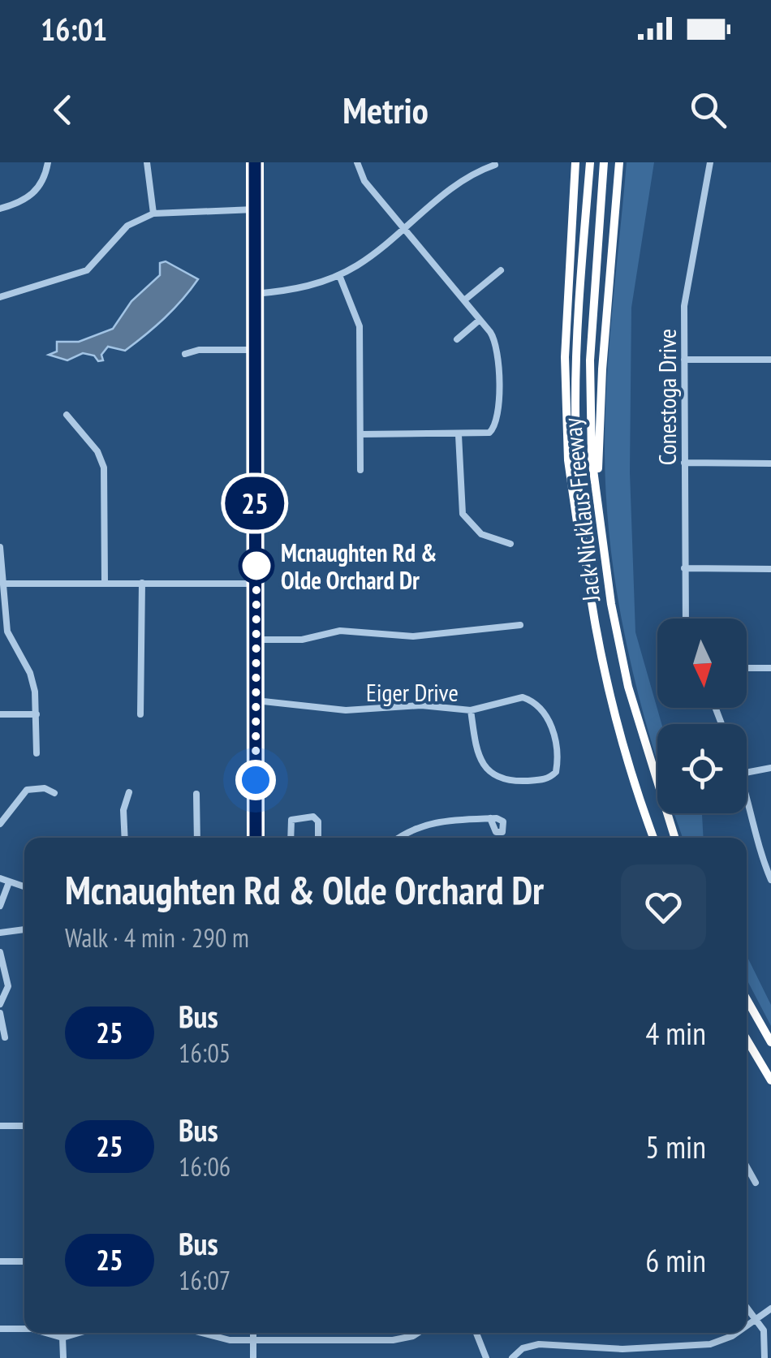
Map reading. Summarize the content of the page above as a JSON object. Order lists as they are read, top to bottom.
{
  "streets": {
    "highway": ["Jack Nicklaus Freeway"],
    "street": ["Conestoga Drive", "Eiger Drive"]
  },
  "places": ["Mcnaughten Rd & Olde Orchard Dr"],
  "lines": ["bus line 25"],
  "north": "bottom",
  "page": {
    "status": "16:01",
    "header": "Metrio",
    "on_map": "25",
    "heading": ["Mcnaughten Rd & Olde Orchard Dr", "Walk · 4 min · 290 m"],
    "list": [
      {
        "mark": "25",
        "name": "Bus",
        "note": "16:05",
        "value": "4 min"
      },
      {
        "mark": "25",
        "name": "Bus",
        "note": "16:06",
        "value": "5 min"
      },
      {
        "mark": "25",
        "name": "Bus",
        "note": "16:07",
        "value": "6 min"
      }
    ]
  }
}
